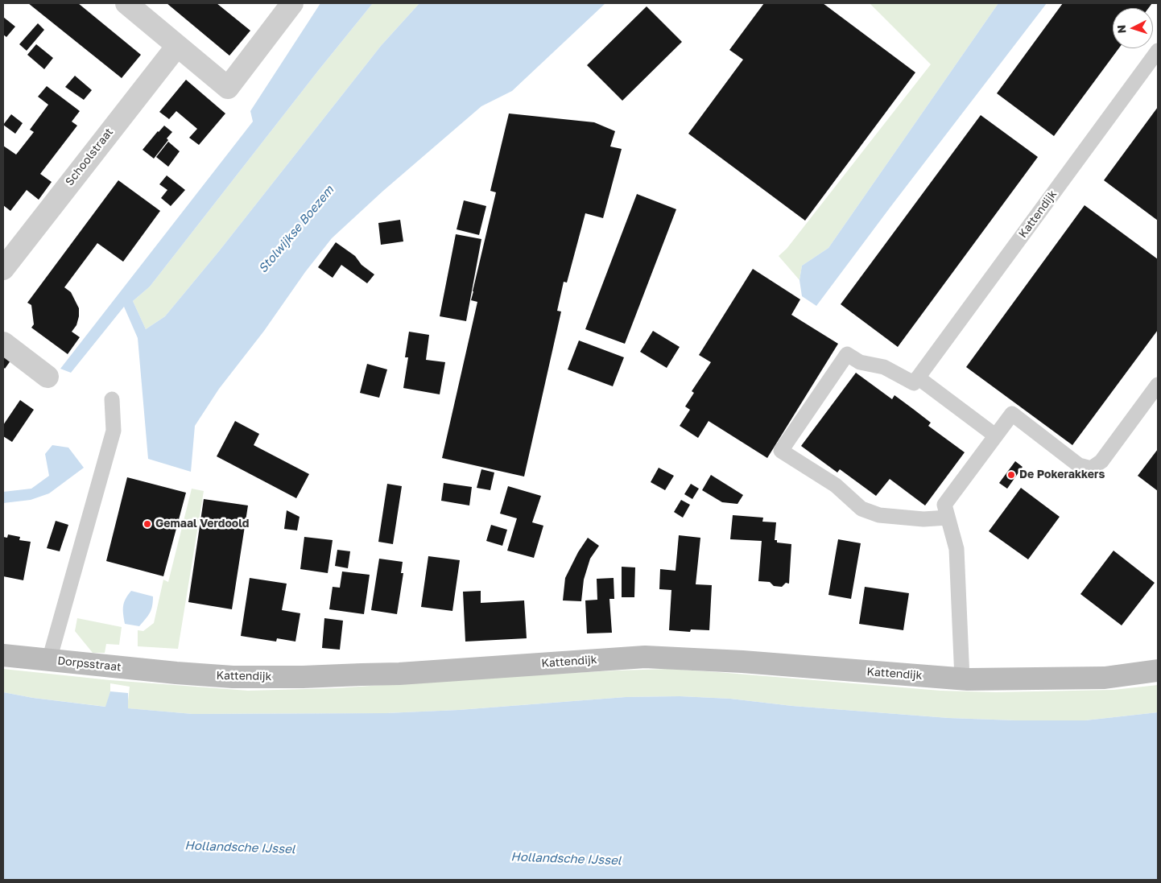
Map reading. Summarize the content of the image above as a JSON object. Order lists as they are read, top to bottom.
{
  "streets": {
    "street": ["Schoolstraat", "Kattendijk", "Dorpsstraat"]
  },
  "crossings": [
    ["Kattendijk", "Dorpsstraat"]
  ],
  "water": ["Stolwijkse Boezem", "Hollandsche IJssel"],
  "places": ["De Pokerakkers", "Gemaal Verdoold"],
  "north": "left"
}
